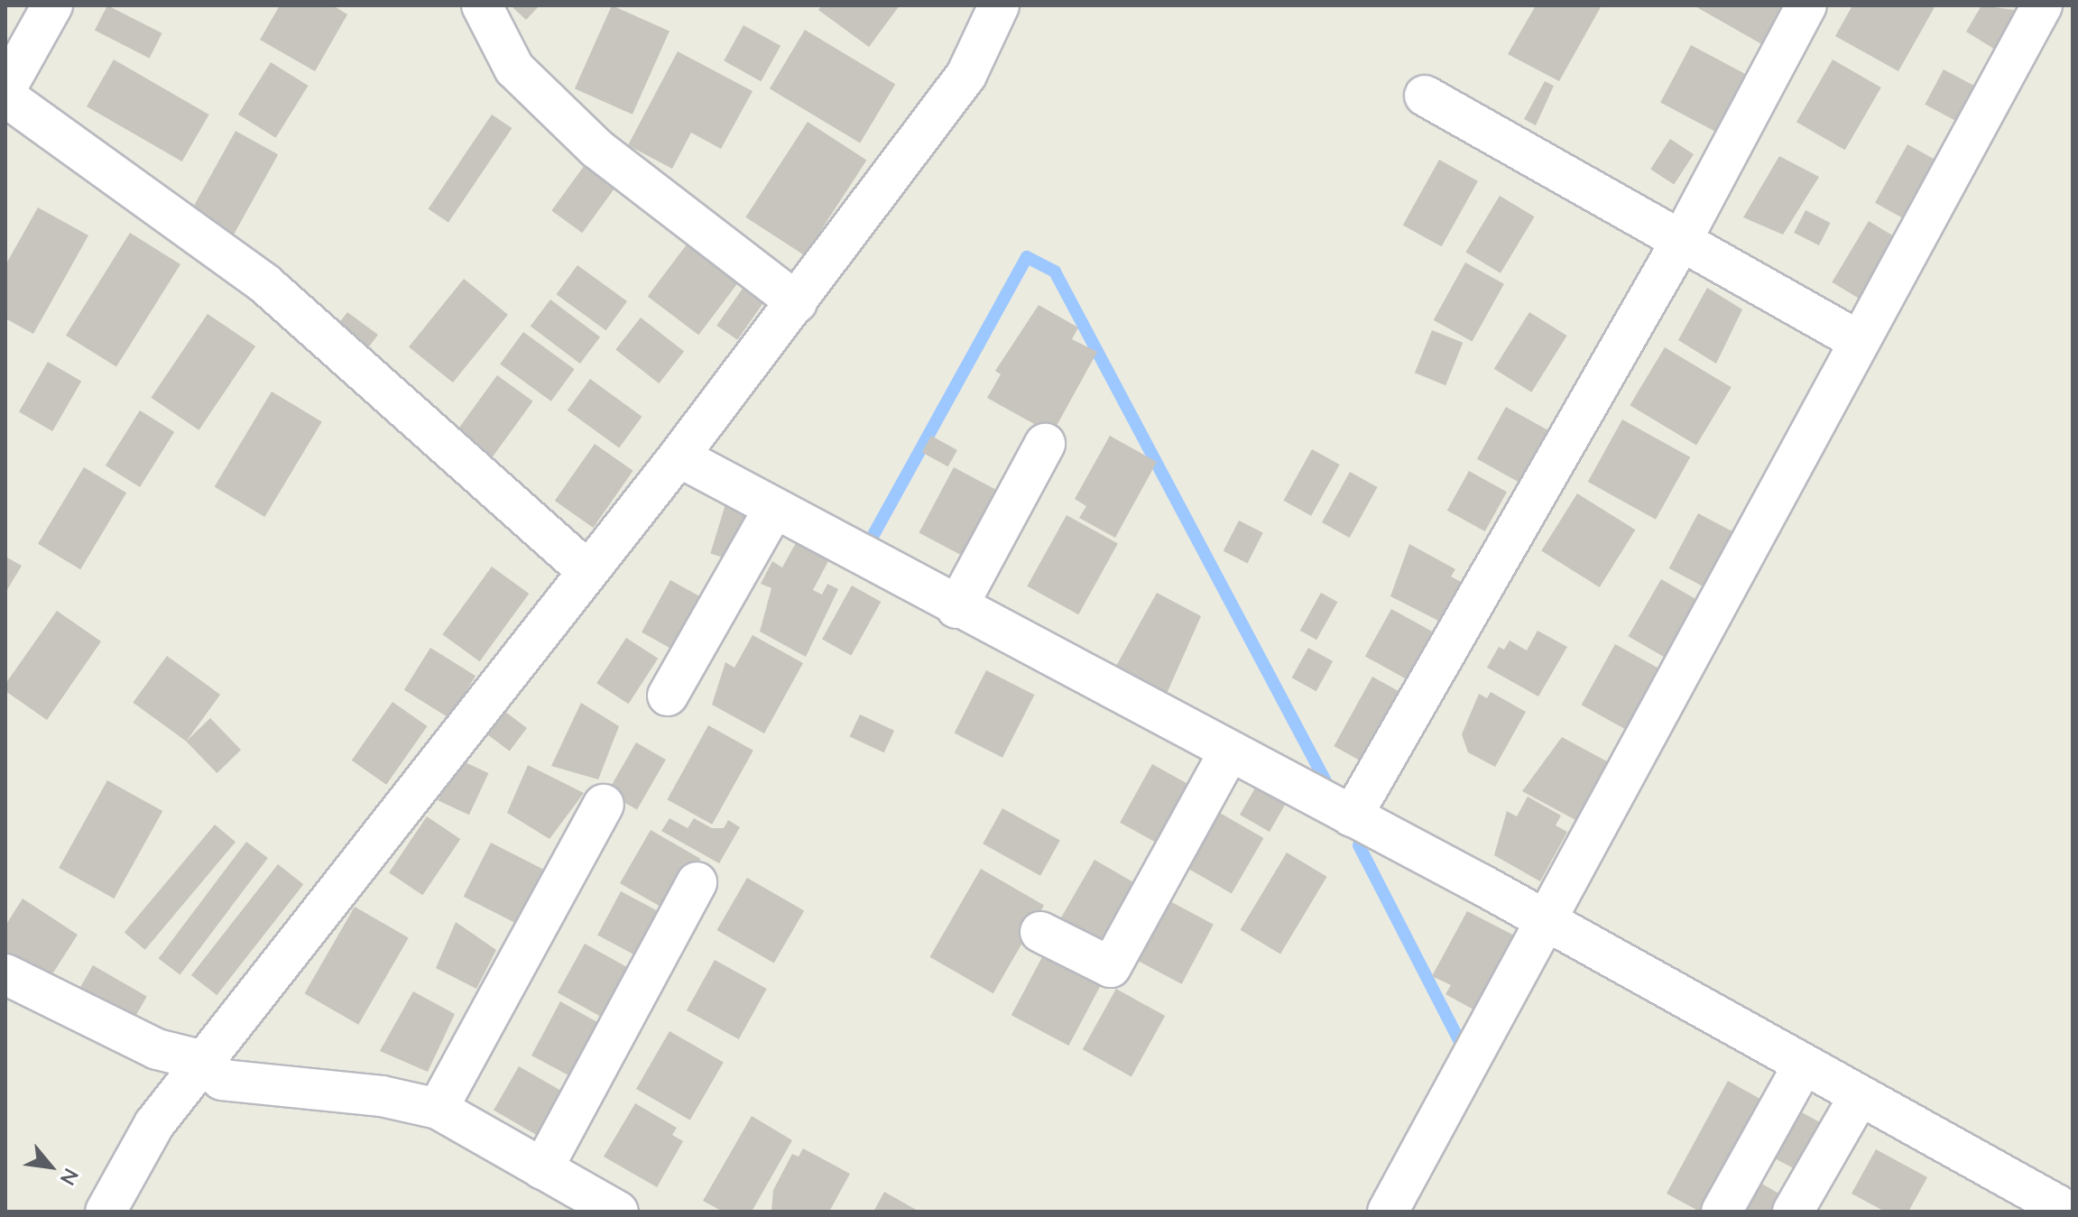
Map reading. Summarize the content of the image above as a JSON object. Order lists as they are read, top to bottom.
{
  "north": "bottom right"
}
